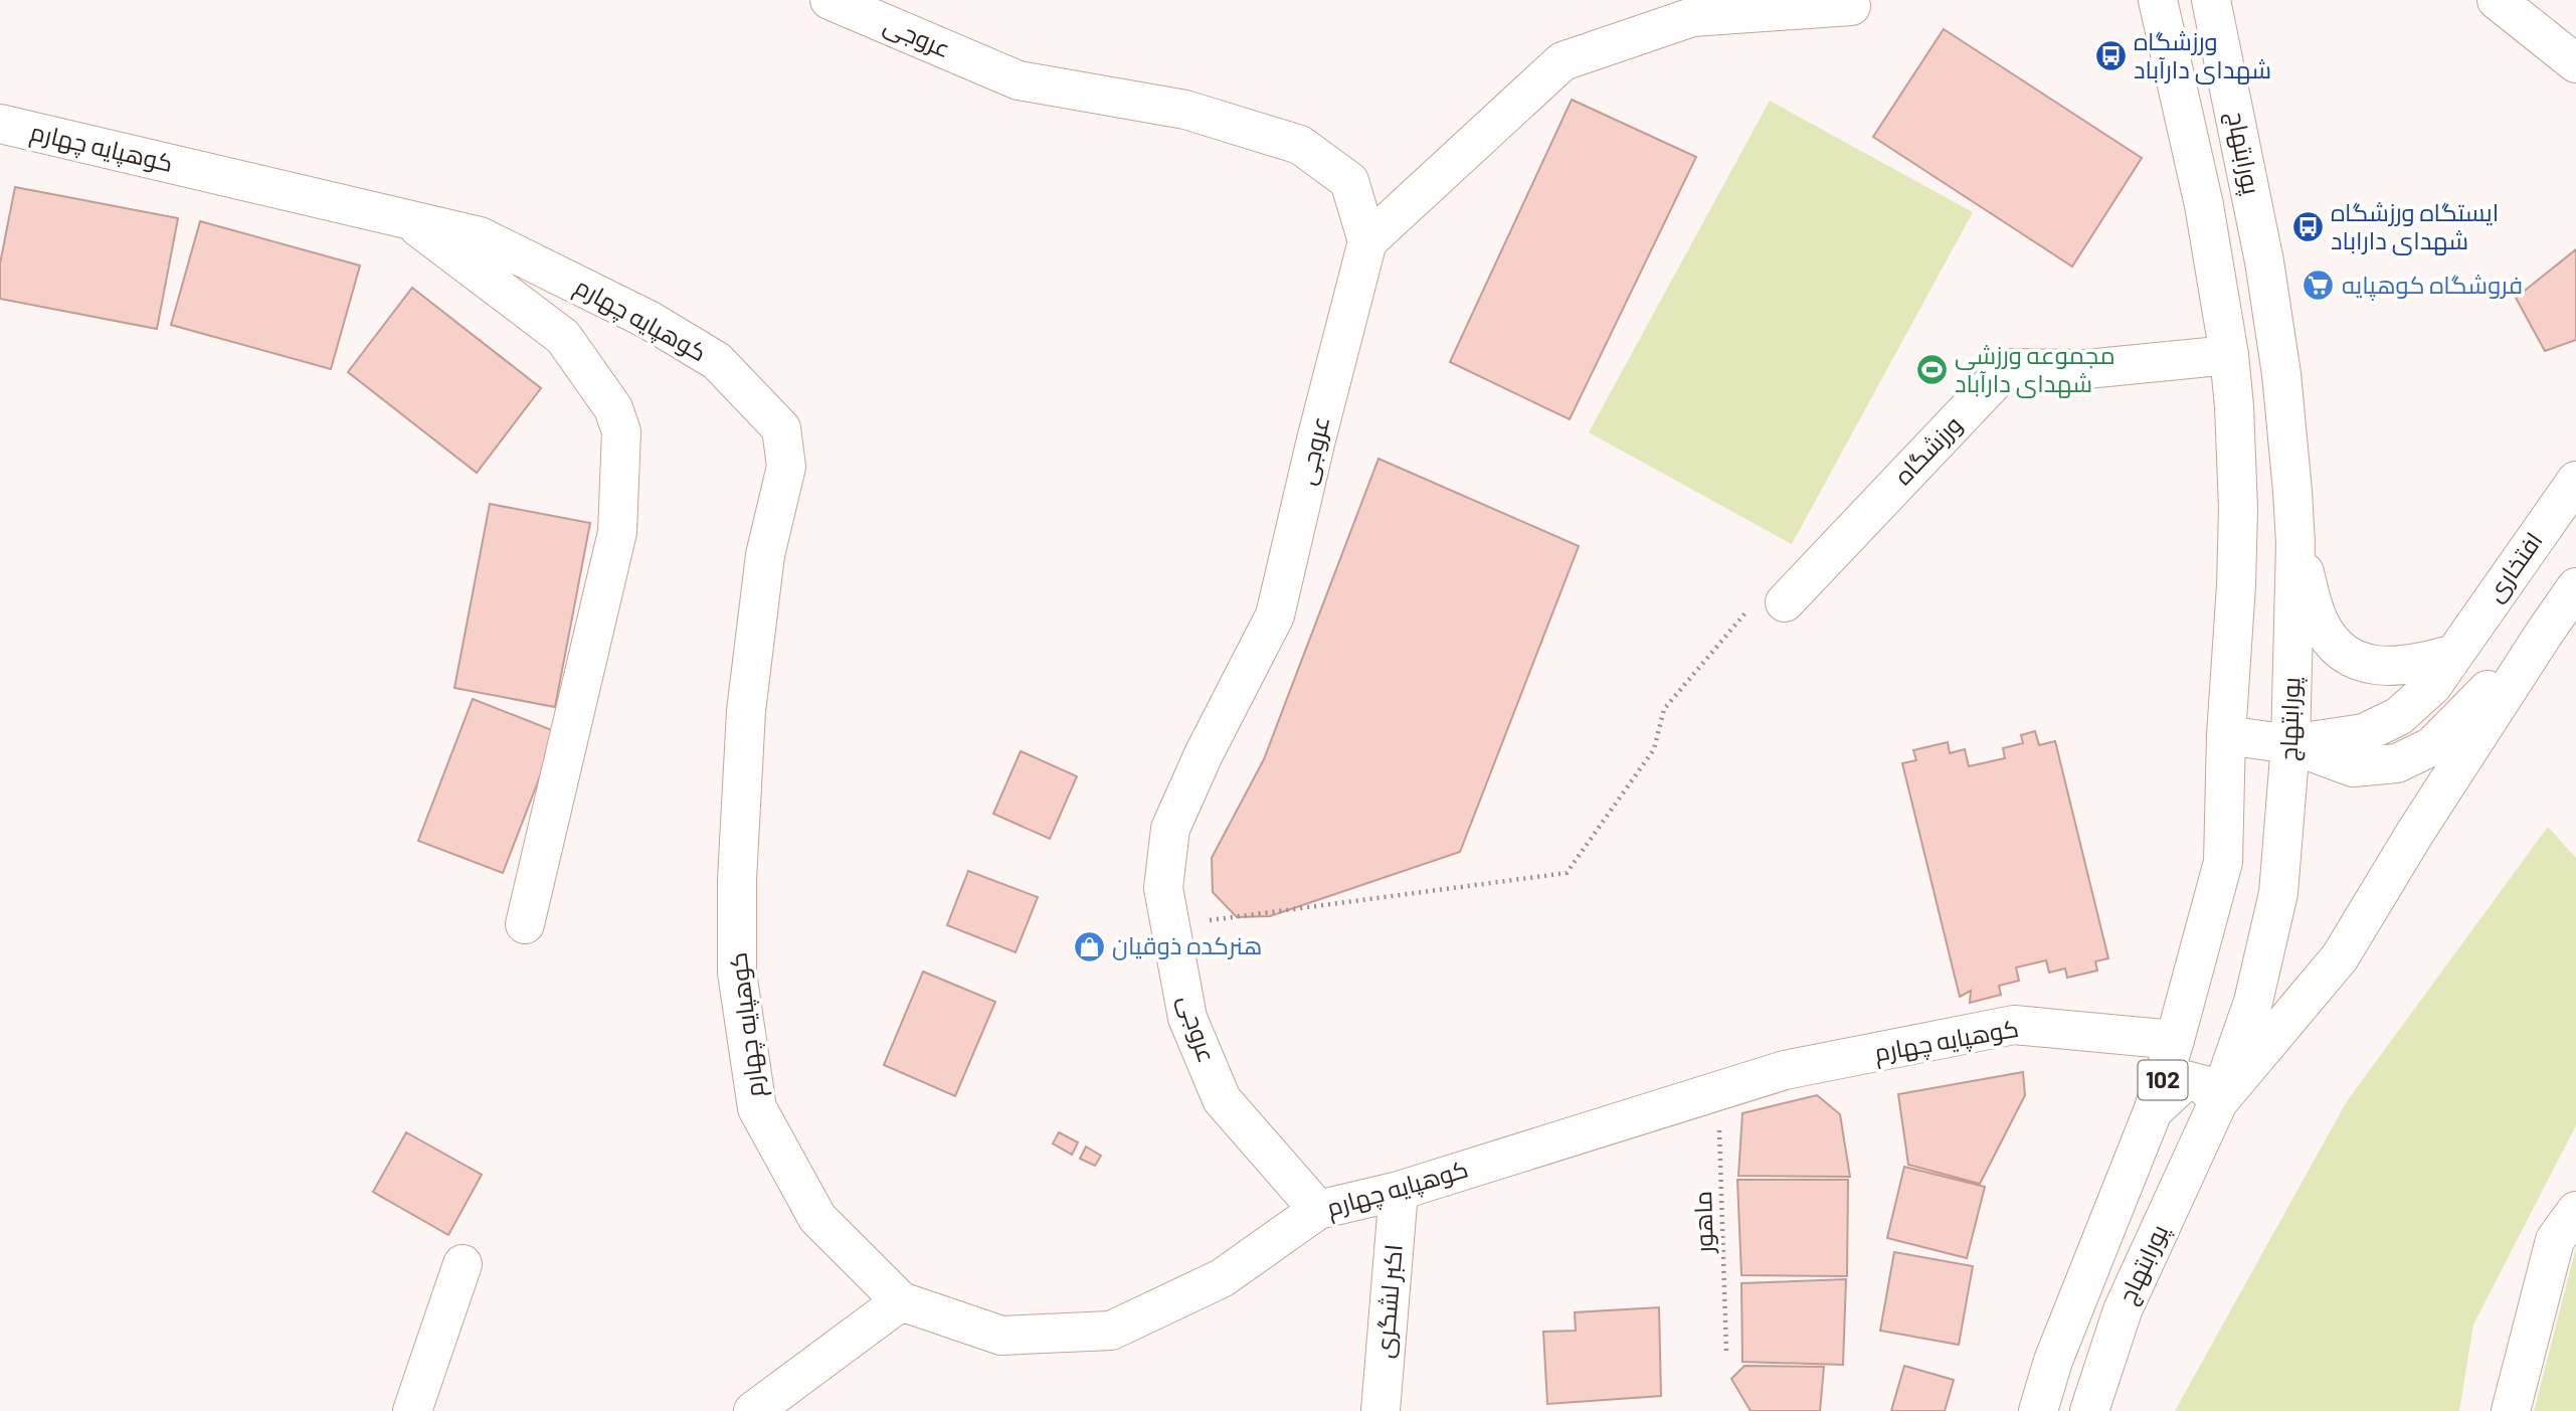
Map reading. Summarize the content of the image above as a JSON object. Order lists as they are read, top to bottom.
{
  "streets": {
    "street": [
      "عروجی",
      "کوهپایه چهارم",
      "پورابتهاج",
      "ورزشگاه",
      "افتخاری",
      "102",
      "اکبر لشگری"
    ],
    "path": ["ماهور"]
  },
  "crossings": [
    ["عروجی", "کوهپایه چهارم"],
    ["کوهپایه چهارم", "پورابتهاج"],
    ["کوهپایه چهارم", "ماهور"],
    ["کوهپایه چهارم", "اکبر لشگری"],
    ["پورابتهاج", "ورزشگاه"],
    ["پورابتهاج", "افتخاری"]
  ],
  "places": {
    "bus stop": ["ورزشگاه شهدای دارآباد", "ایستگاه ورزشگاه شهدای داراباد"],
    "supermarket": ["فروشگاه کوهپایه"],
    "sports": ["مجموعه ورزشی شهدای دارآباد"],
    "shop": ["هنرکده ذوقیان"]
  }
}
